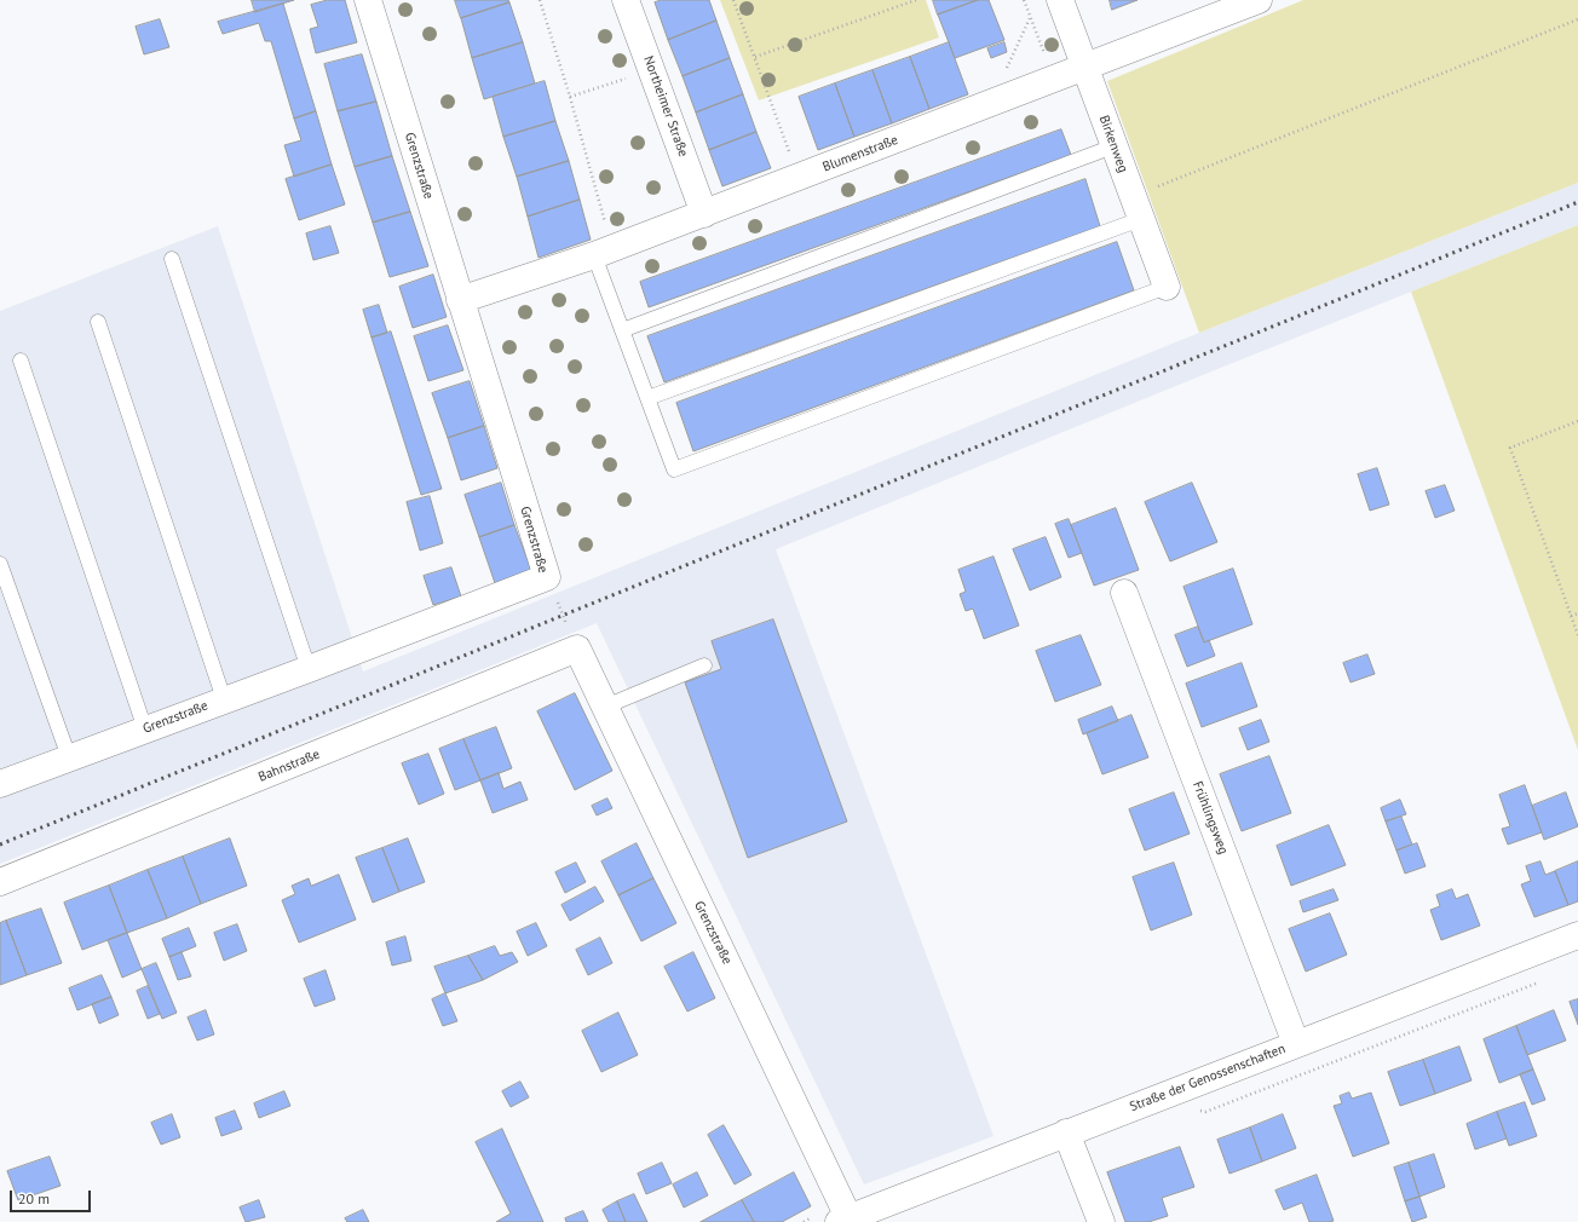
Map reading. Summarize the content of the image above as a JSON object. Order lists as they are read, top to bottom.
{
  "streets": {
    "street": [
      "Northeimer Straße",
      "Birkenweg",
      "Blumenstraße",
      "Grenzstraße",
      "Bahnstraße",
      "Frühlingsweg",
      "Straße der Genossenschaften"
    ]
  },
  "crossings": [
    ["Northeimer Straße", "Blumenstraße"],
    ["Birkenweg", "Blumenstraße"],
    ["Blumenstraße", "Grenzstraße"],
    ["Grenzstraße", "Bahnstraße"],
    ["Grenzstraße", "Straße der Genossenschaften"],
    ["Frühlingsweg", "Straße der Genossenschaften"]
  ],
  "scale_bar": "20 m"
}
